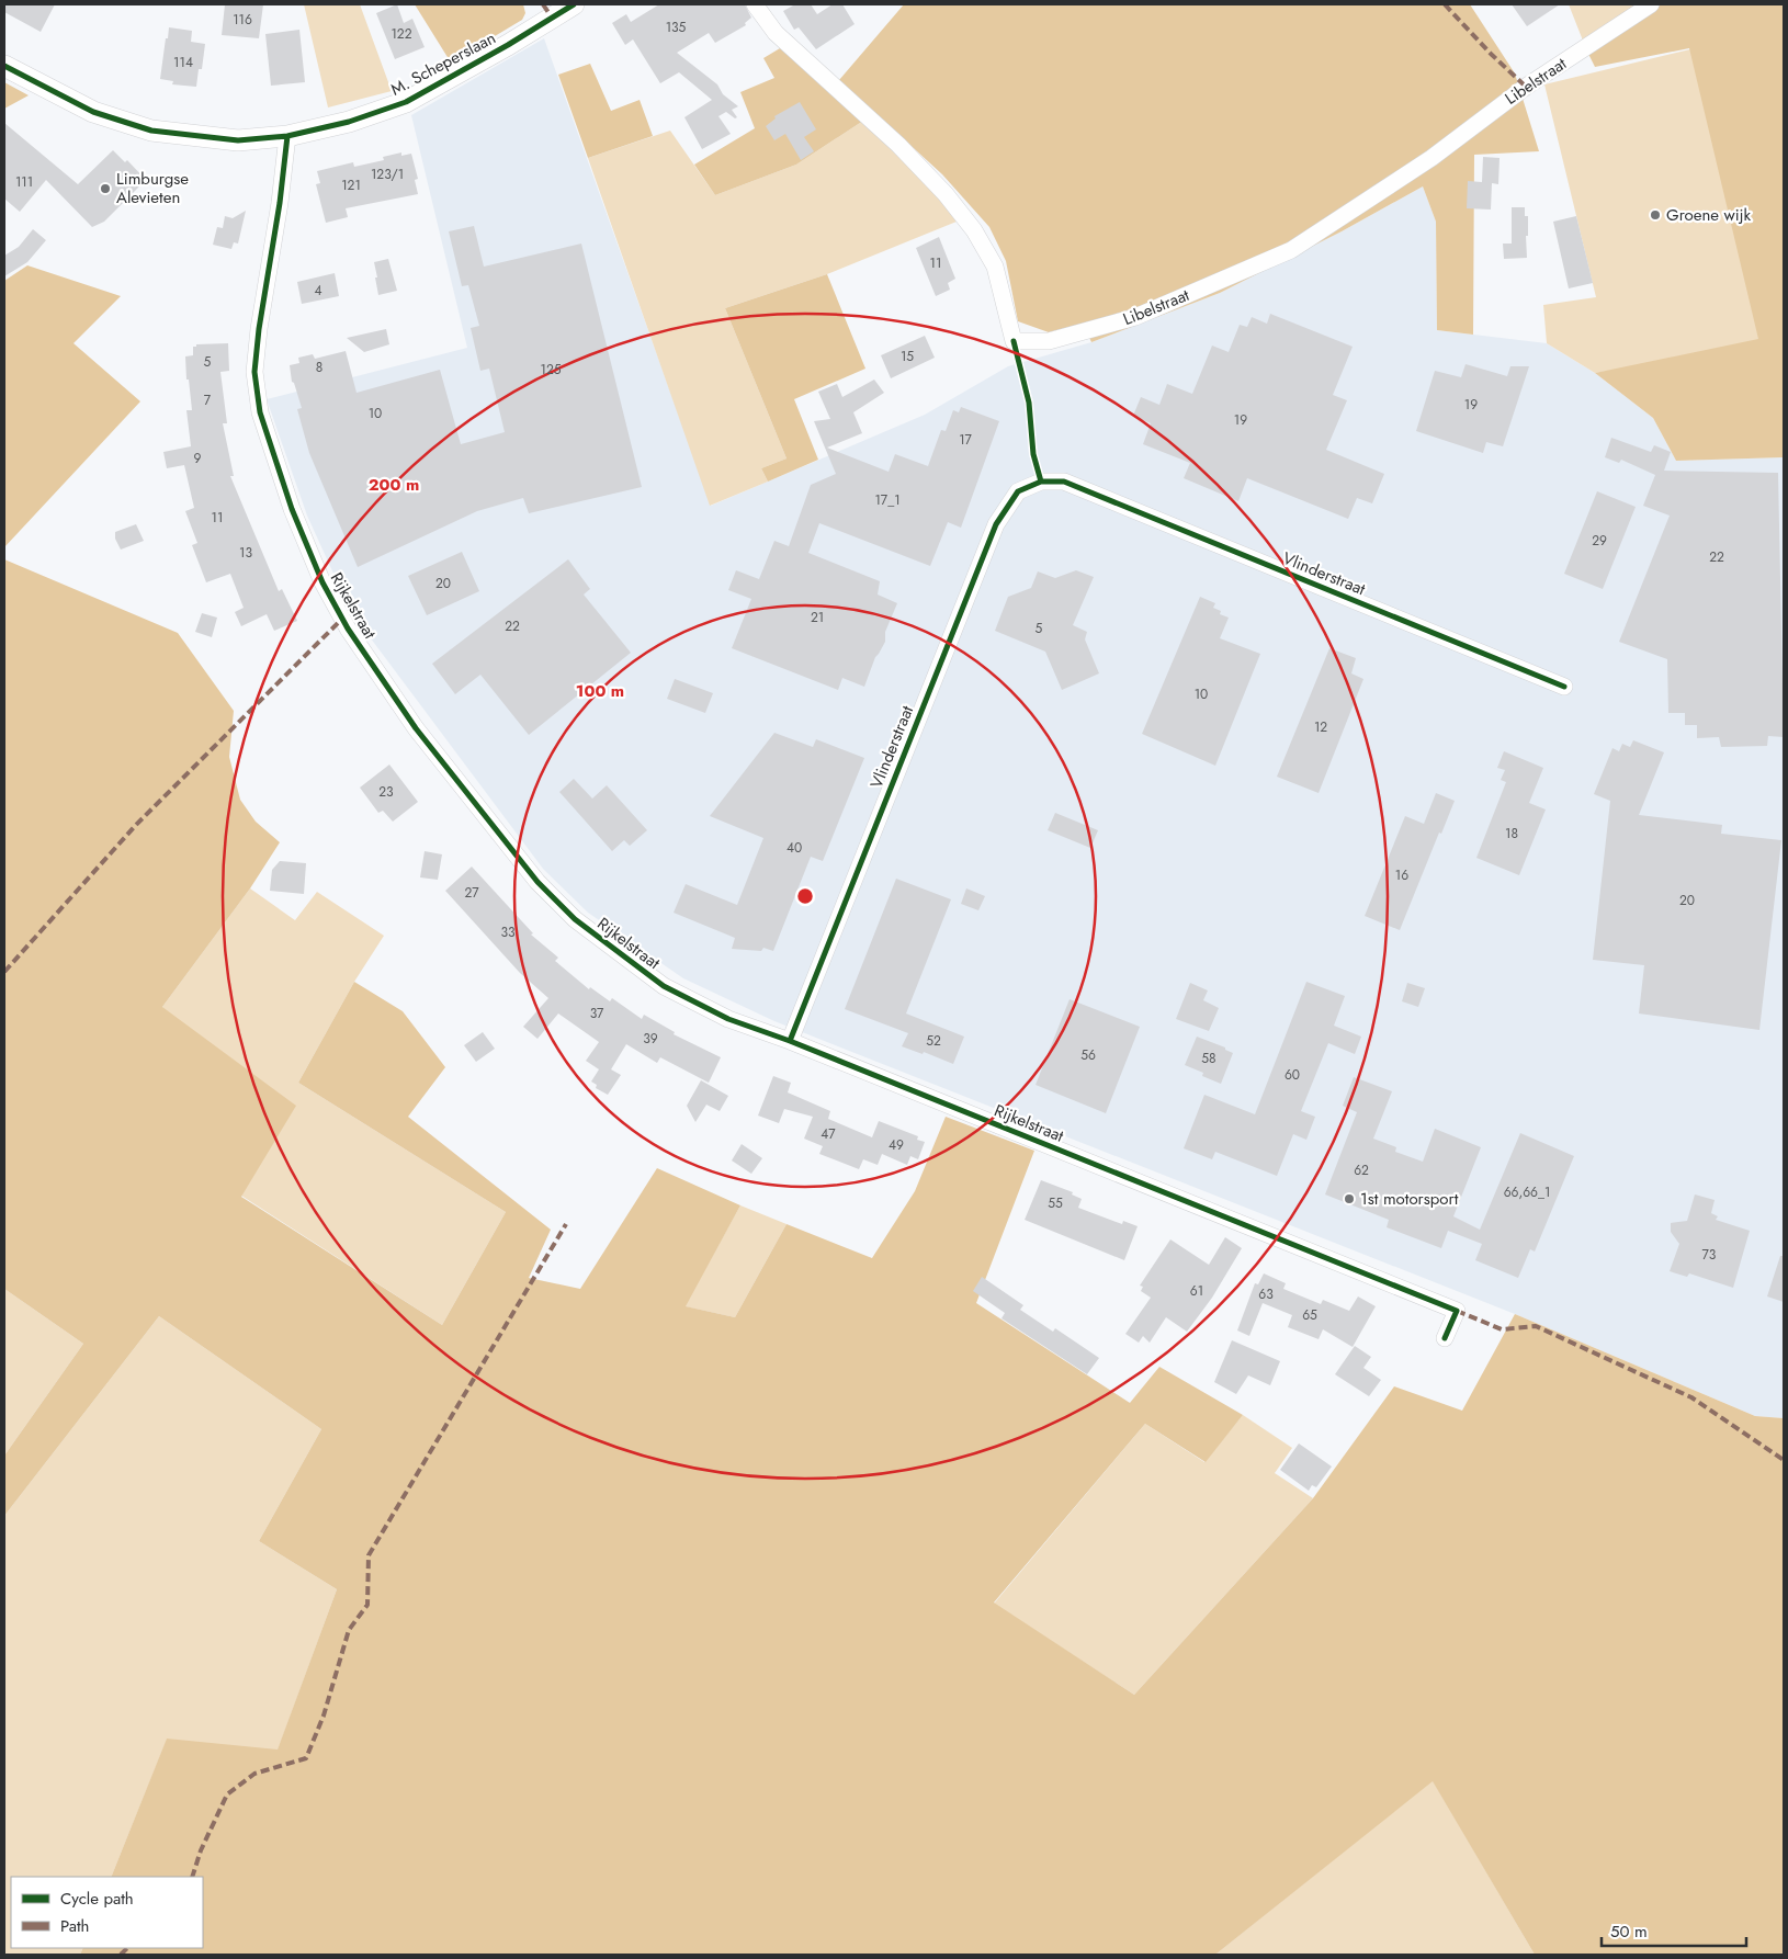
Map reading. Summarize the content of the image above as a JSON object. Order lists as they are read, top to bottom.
{
  "streets": {
    "street": [
      "M. Scheperslaan",
      "Libelstraat",
      "Vlinderstraat",
      "Rijkelstraat"
    ]
  },
  "crossings": [
    ["M. Scheperslaan", "Rijkelstraat"],
    ["Vlinderstraat", "Rijkelstraat"]
  ],
  "places": ["Limburgse Alevieten", "Groene wijk", "1st motorsport"],
  "house_numbers": [
    "116",
    "135",
    "122",
    "114",
    "123/1",
    "111",
    "121",
    "11",
    "4",
    "15",
    "5",
    "8",
    "125",
    "7",
    "19",
    "10",
    "19",
    "17",
    "9",
    "17_1",
    "11",
    "29",
    "13",
    "22",
    "20",
    "21",
    "22",
    "5",
    "10",
    "12",
    "23",
    "18",
    "40",
    "16",
    "27",
    "20",
    "33",
    "37",
    "39",
    "52",
    "56",
    "58",
    "60",
    "47",
    "49",
    "62",
    "66,66_1",
    "55",
    "73",
    "61",
    "63",
    "65"
  ],
  "legend": ["Cycle path", "Path"],
  "scale_bar": "50 m",
  "rings": ["200 m", "100 m"]
}
